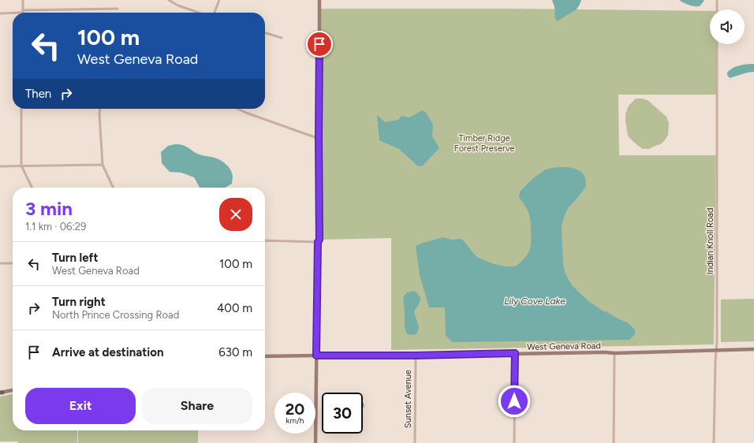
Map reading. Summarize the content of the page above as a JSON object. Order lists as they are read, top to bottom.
{
  "streets": {
    "main road": ["West Geneva Road"],
    "street": ["Indian Knoll Road", "Sunset Avenue"]
  },
  "crossings": [
    ["Indian Knoll Road", "West Geneva Road"],
    ["West Geneva Road", "Sunset Avenue"]
  ],
  "water": ["Lily Cove Lake"],
  "parks": ["Timber Ridge Forest Preserve"],
  "page": {
    "turn": ["100 m", "West Geneva Road"],
    "then": "Then",
    "heading": ["3 min", "1.1 km · 06:29"],
    "list": [
      {
        "name": "Turn left",
        "note": "West Geneva Road",
        "value": "100 m"
      },
      {
        "name": "Turn right",
        "note": "North Prince Crossing Road",
        "value": "400 m"
      },
      {
        "name": "Arrive at destination",
        "value": "630 m"
      }
    ],
    "buttons": ["Exit", "Share"],
    "speed": "20 km/h",
    "limit": "30"
  }
}
